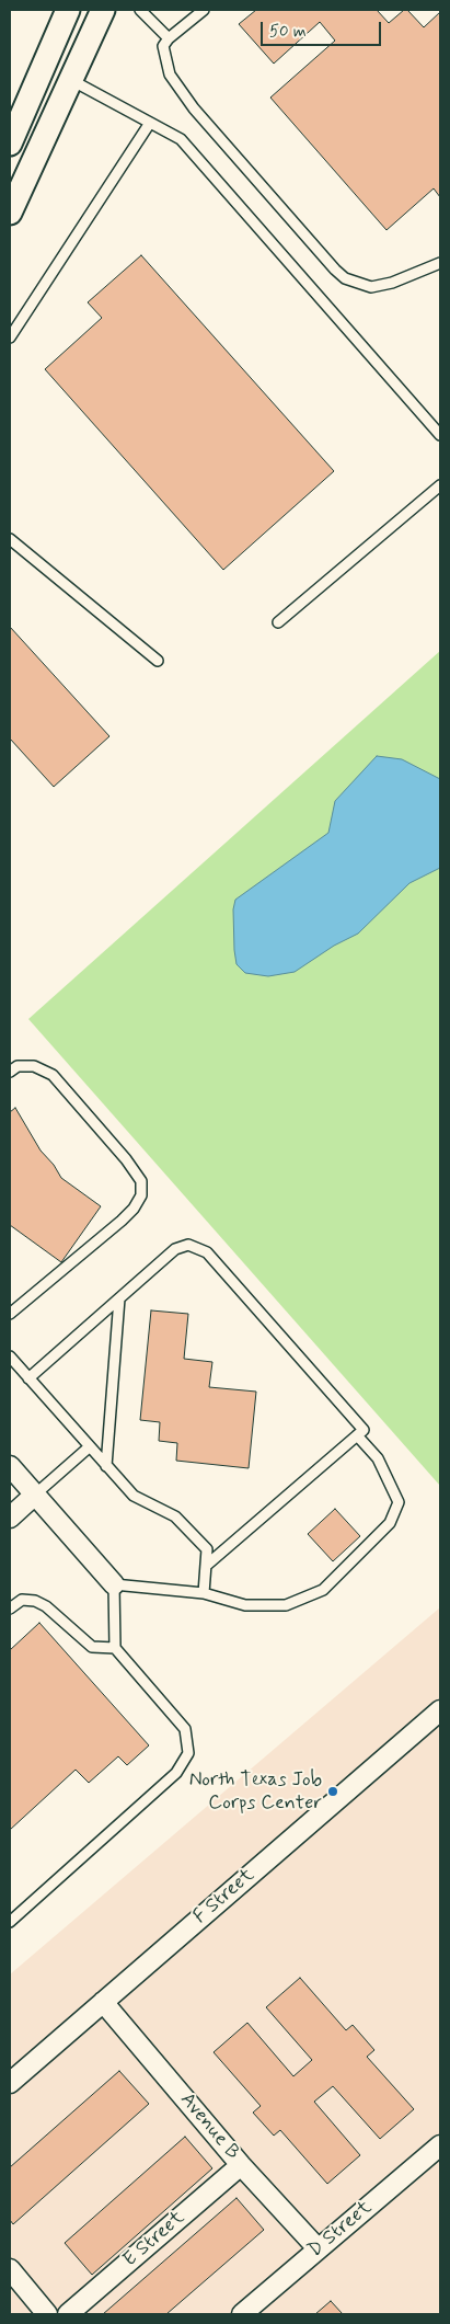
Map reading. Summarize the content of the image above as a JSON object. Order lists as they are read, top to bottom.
{
  "streets": {
    "street": [
      "F Street",
      "Avenue B",
      "D Street",
      "E Street"
    ]
  },
  "crossings": [
    ["F Street", "Avenue B"],
    ["Avenue B", "D Street"],
    ["Avenue B", "E Street"]
  ],
  "places": ["North Texas Job Corps Center"],
  "scale_bar": "50 m"
}
